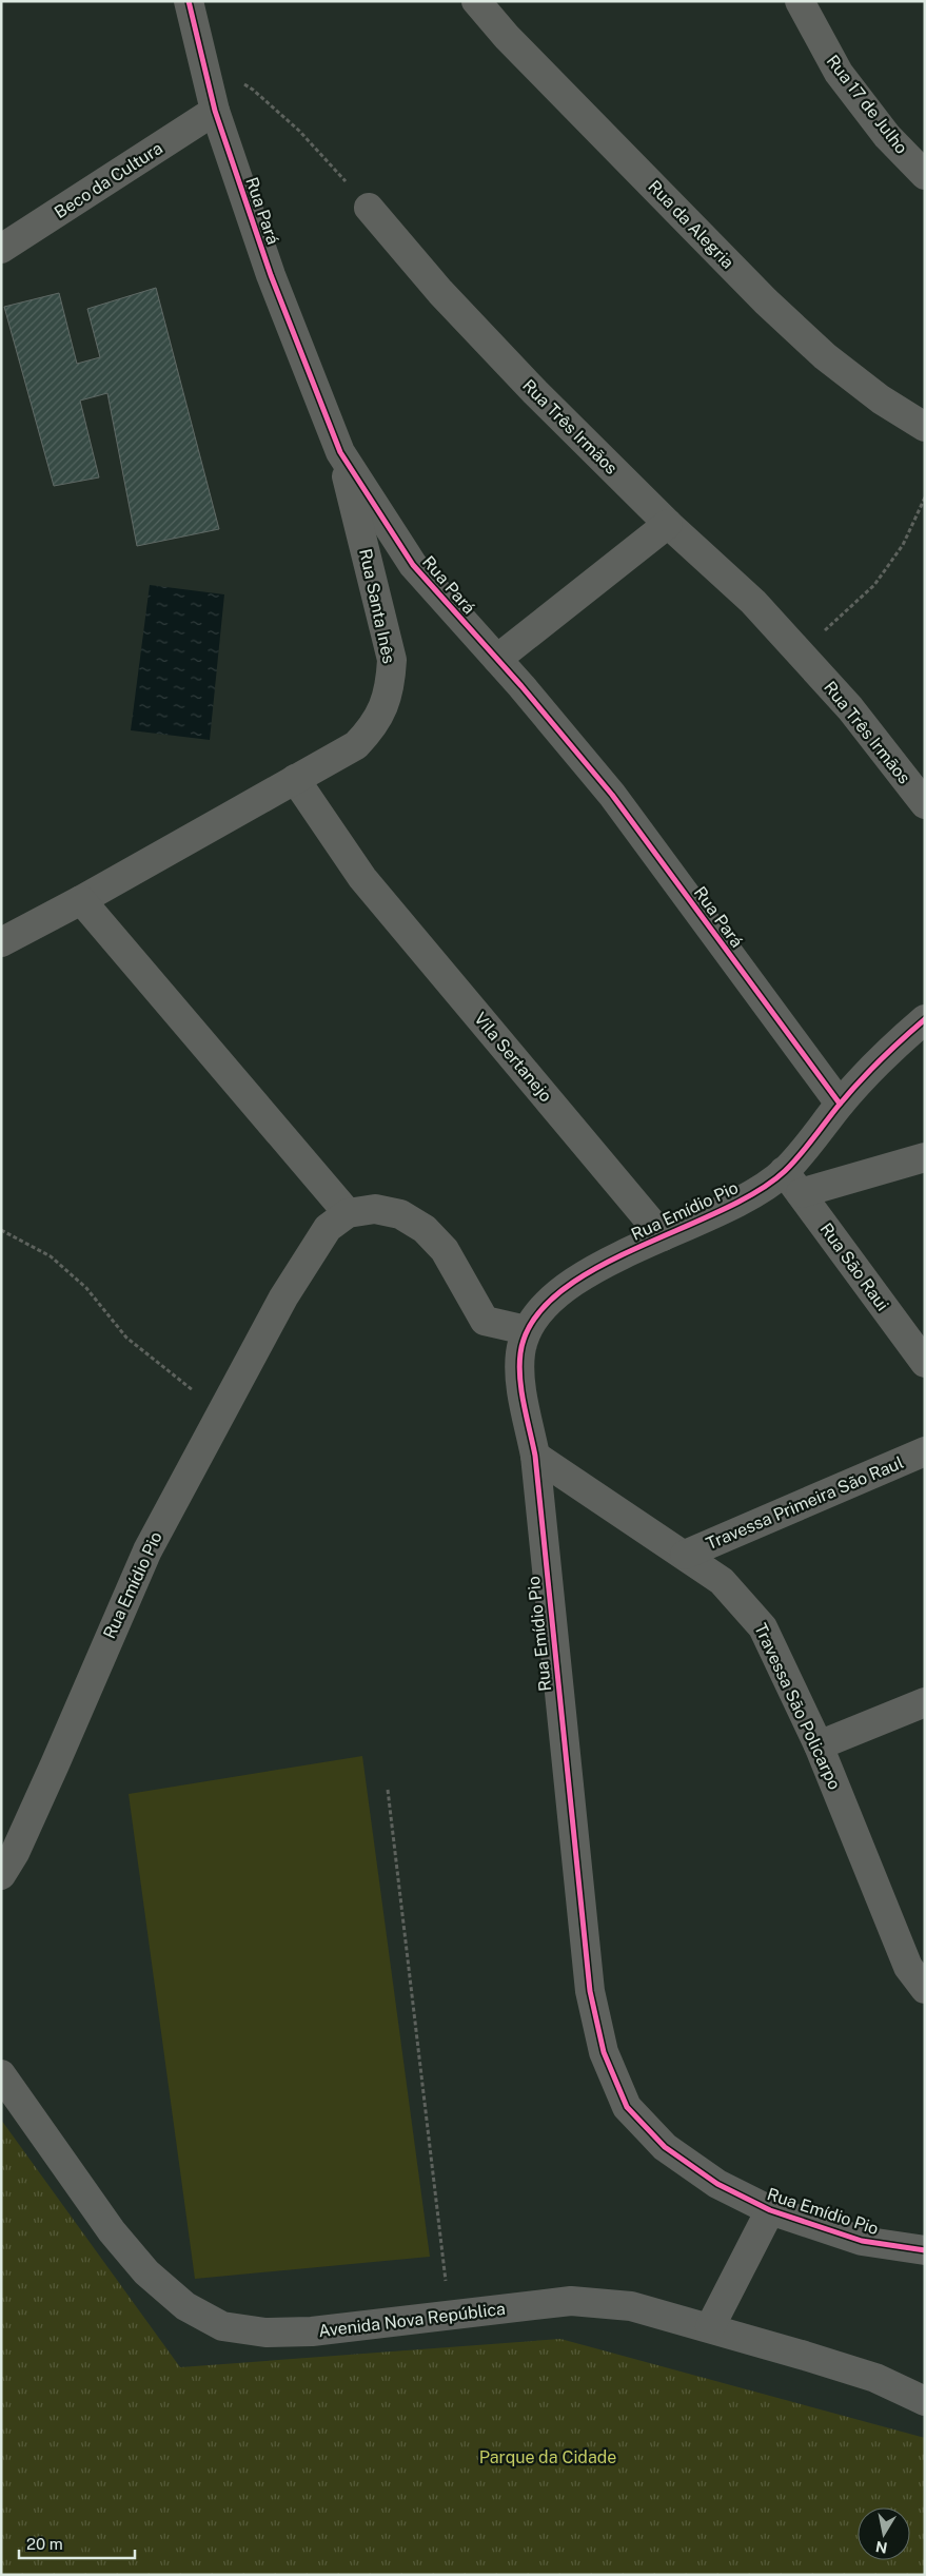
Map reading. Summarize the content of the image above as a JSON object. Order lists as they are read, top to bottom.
{
  "streets": {
    "street": [
      "Rua 17 de Julho",
      "Beco da Cultura",
      "Rua Pará",
      "Rua da Alegria",
      "Rua Três Irmãos",
      "Rua Santa Inês",
      "Vila Sertanejo",
      "Rua Emídio Pio",
      "Rua São Raui",
      "Travessa Primeira São Raul",
      "Travessa São Policarpo",
      "Avenida Nova República"
    ]
  },
  "crossings": [
    ["Beco da Cultura", "Rua Pará"],
    ["Rua Pará", "Rua Santa Inês"],
    ["Rua Pará", "Rua Emídio Pio"],
    ["Rua Santa Inês", "Vila Sertanejo"],
    ["Vila Sertanejo", "Rua Emídio Pio"],
    ["Rua Emídio Pio", "Rua São Raui"],
    ["Rua Emídio Pio", "Travessa São Policarpo"],
    ["Travessa Primeira São Raul", "Travessa São Policarpo"]
  ],
  "parks": ["Parque da Cidade"],
  "scale_bar": "20 m",
  "north": "bottom"
}
